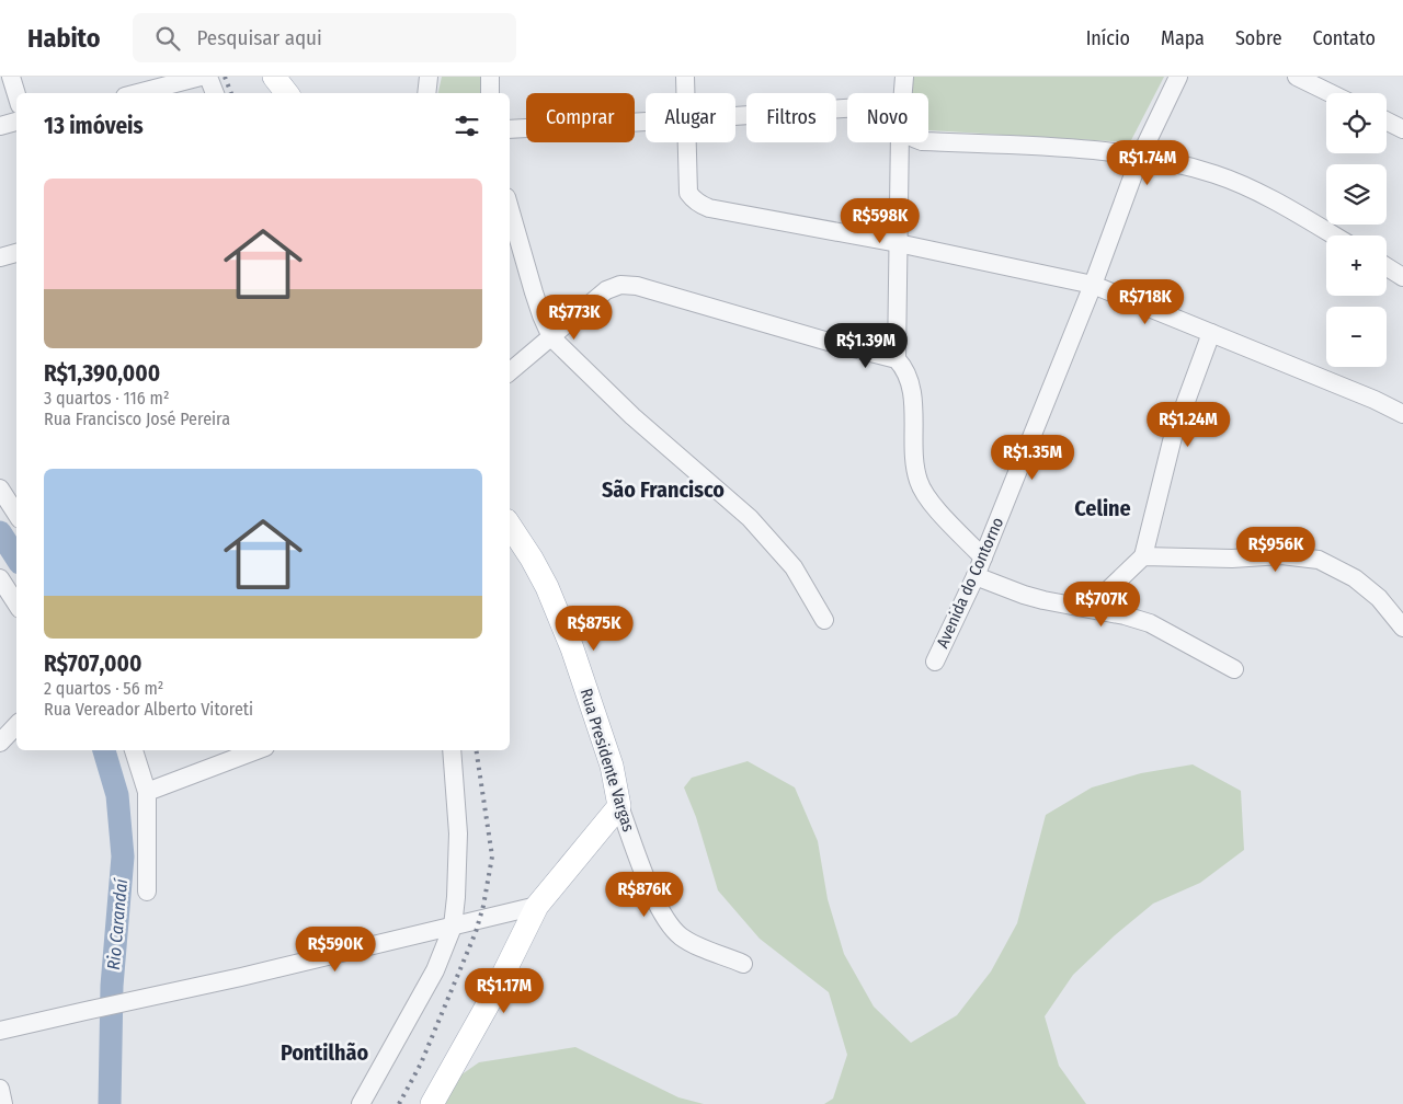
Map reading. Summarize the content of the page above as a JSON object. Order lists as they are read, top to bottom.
{
  "streets": {
    "main road": ["Rua Presidente Vargas"],
    "street": ["Avenida do Contorno"]
  },
  "districts": ["São Francisco", "Celine", "Pontilhão"],
  "water": ["Rio Carandaí"],
  "page": {
    "header": "Habito",
    "search": "Pesquisar aqui",
    "nav": [
      "Início",
      "Mapa",
      "Sobre",
      "Contato"
    ],
    "map_buttons": ["+", "−"],
    "chip": [
      "Comprar",
      "Alugar",
      "Filtros",
      "Novo"
    ],
    "heading": "13 imóveis",
    "price": [
      "R$1.74M",
      "R$598K",
      "R$718K",
      "R$773K",
      "R$1.39M",
      "R$1.24M",
      "R$1.35M",
      "R$956K",
      "R$707K",
      "R$875K",
      "R$876K",
      "R$590K",
      "R$1.17M"
    ],
    "list": [
      {
        "name": "R$1,390,000",
        "note": "3 quartos · 116 m² · Rua Francisco José Pereira"
      },
      {
        "name": "R$707,000",
        "note": "2 quartos · 56 m² · Rua Vereador Alberto Vitoreti"
      }
    ]
  }
}
